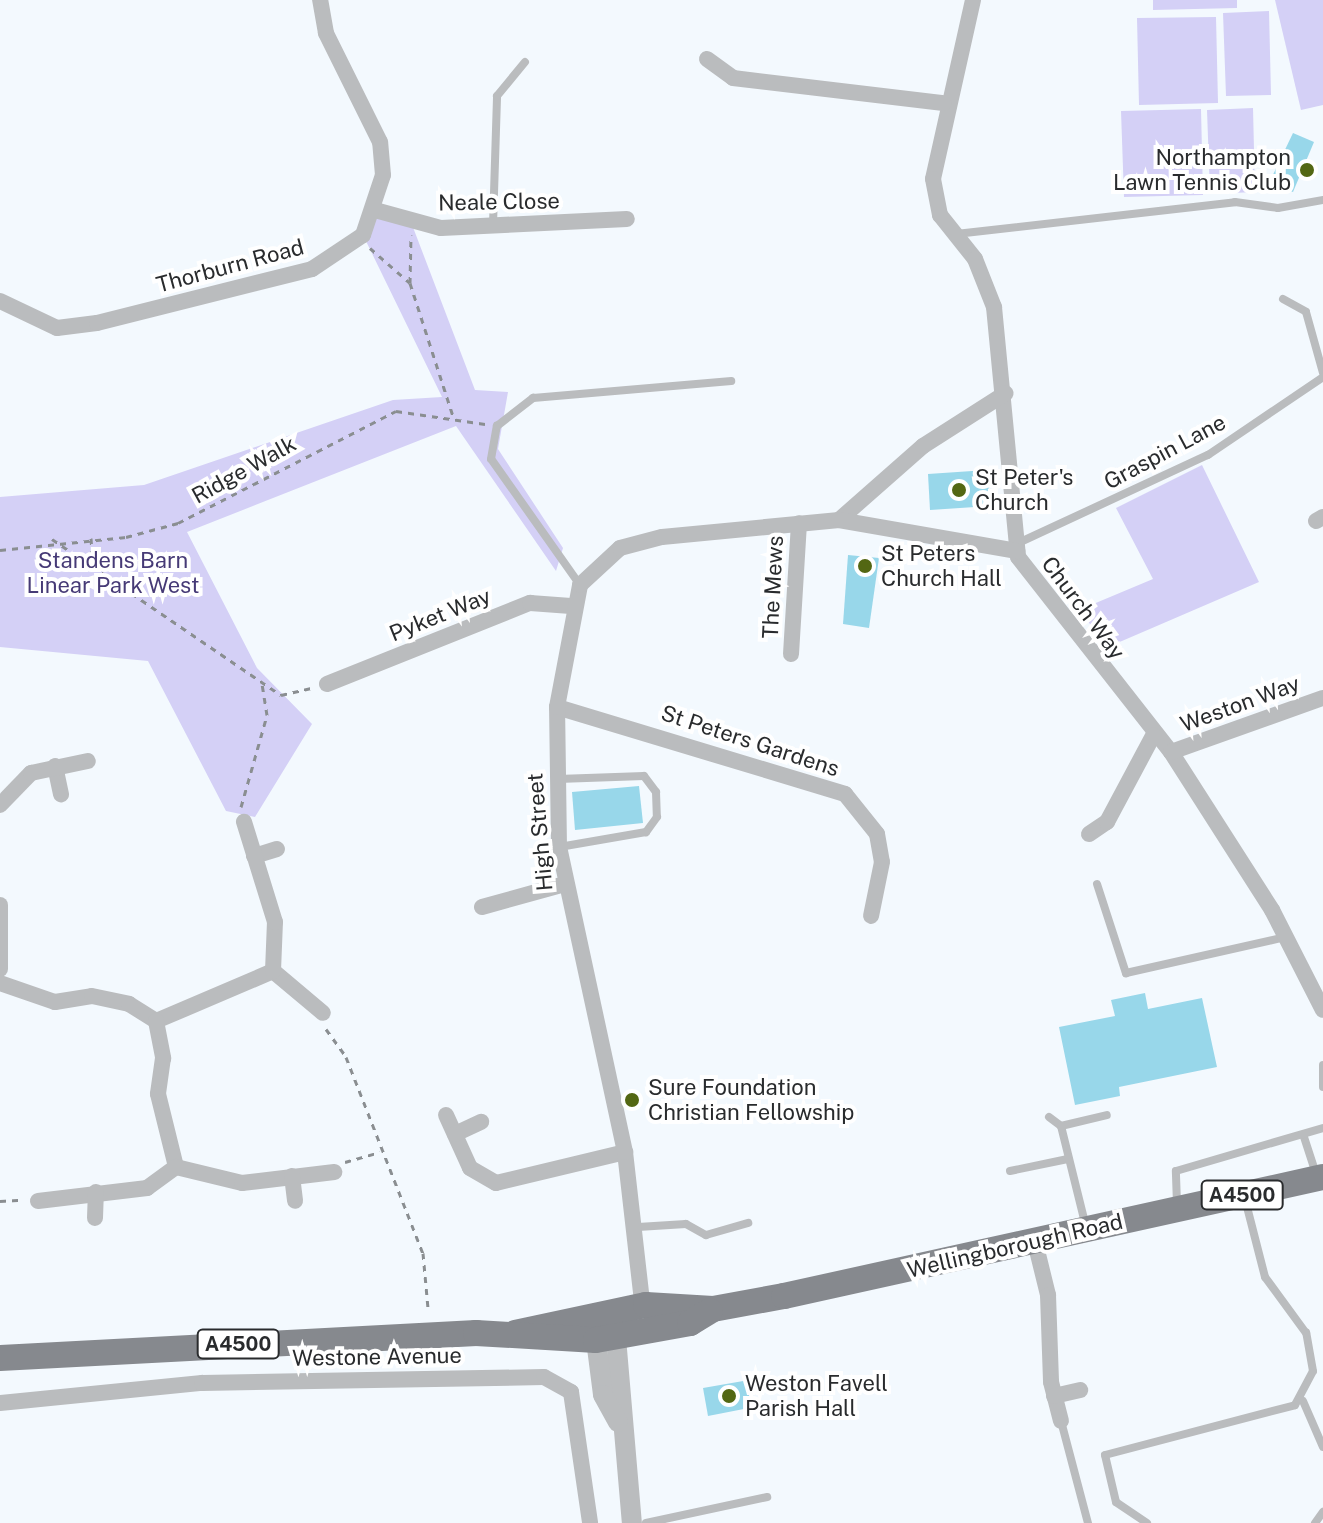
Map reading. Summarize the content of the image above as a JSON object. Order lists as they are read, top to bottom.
{
  "streets": {
    "main road": ["A4500", "Wellingborough Road"],
    "street": [
      "Neale Close",
      "Thorburn Road",
      "The Mews",
      "Church Way",
      "Pyket Way",
      "Weston Way",
      "St Peters Gardens",
      "High Street",
      "Westone Avenue"
    ],
    "lane": ["Graspin Lane"],
    "path": ["Ridge Walk"]
  },
  "crossings": [
    ["Neale Close", "Thorburn Road"],
    ["Graspin Lane", "Church Way"],
    ["Graspin Lane", "High Street"],
    ["The Mews", "High Street"],
    ["Church Way", "Weston Way"],
    ["Church Way", "High Street"],
    ["Pyket Way", "High Street"],
    ["St Peters Gardens", "High Street"],
    ["High Street", "Wellingborough Road"]
  ],
  "parks": ["Standens Barn Linear Park West"],
  "places": [
    "Northampton Lawn Tennis Club",
    "St Peter's Church",
    "St Peters Church Hall",
    "Sure Foundation Christian Fellowship",
    "Weston Favell Parish Hall"
  ]
}
